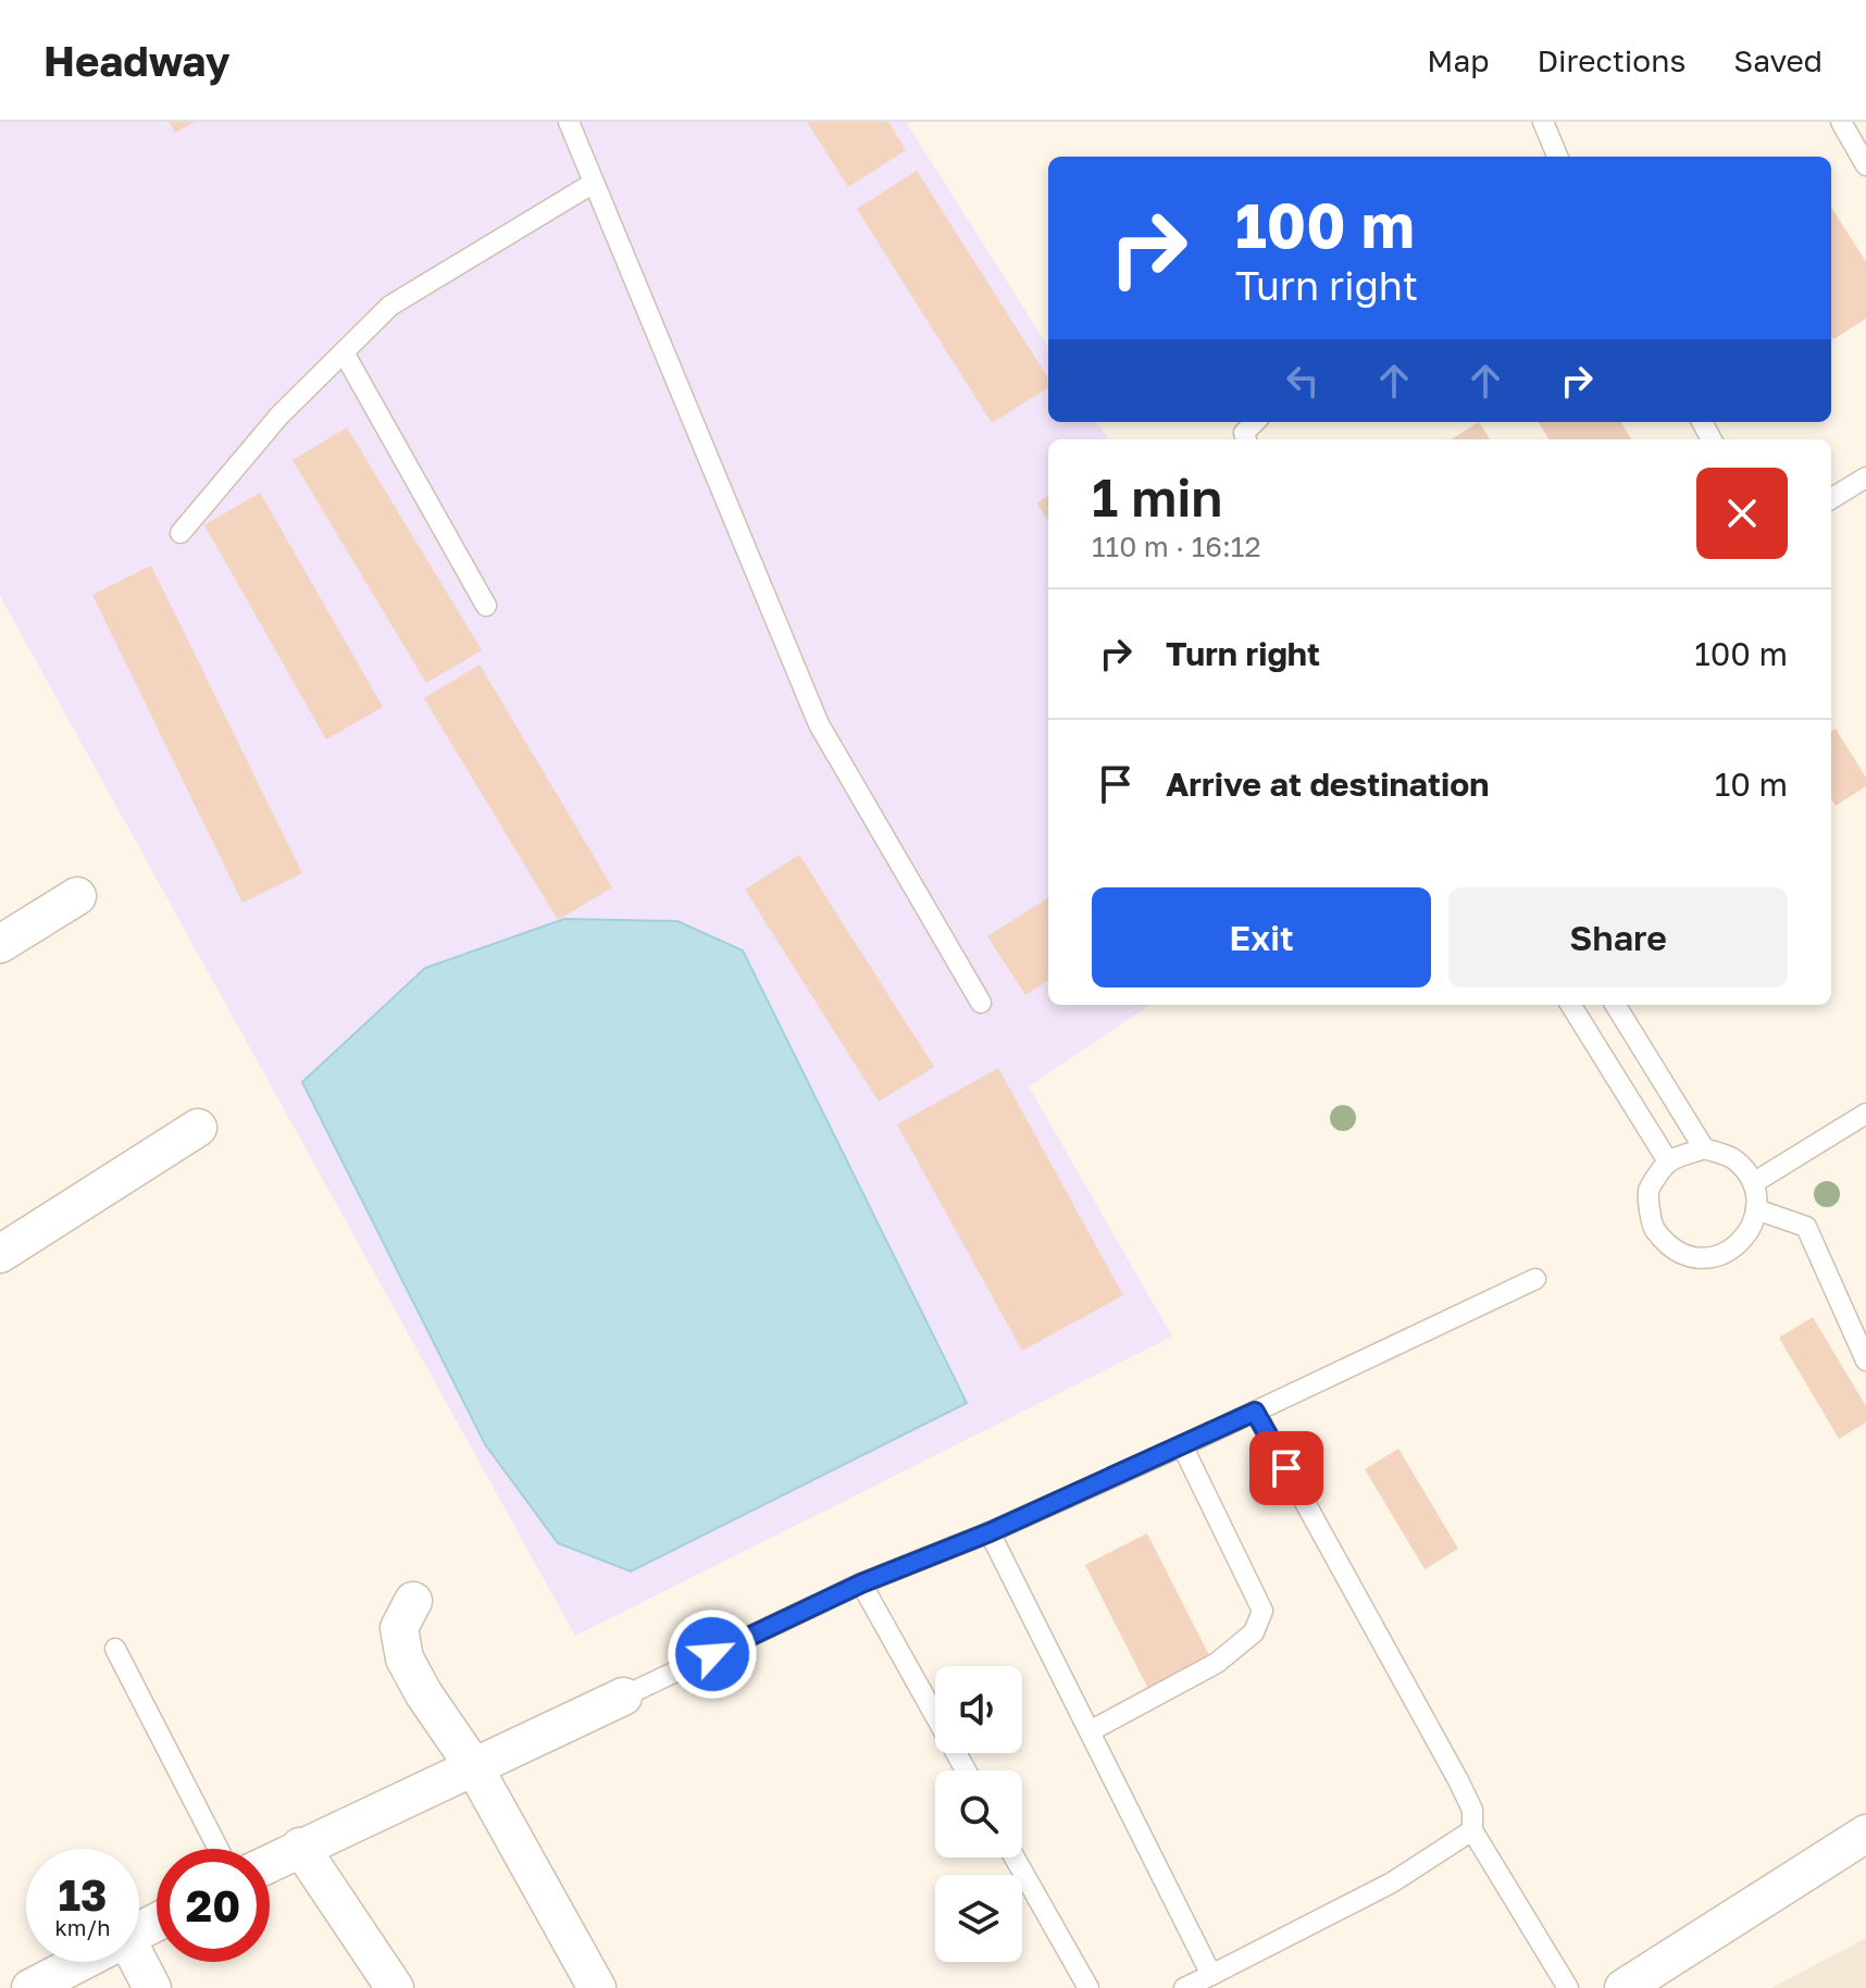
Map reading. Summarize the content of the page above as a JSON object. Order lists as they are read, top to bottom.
{
  "page": {
    "header": "Headway",
    "nav": ["Map", "Directions", "Saved"],
    "turn": ["100 m", "Turn right"],
    "heading": ["1 min", "110 m · 16:12"],
    "list": [
      {
        "name": "Turn right",
        "value": "100 m"
      },
      {
        "name": "Arrive at destination",
        "value": "10 m"
      }
    ],
    "buttons": ["Exit", "Share"],
    "speed": "13 km/h",
    "limit": "20"
  }
}
